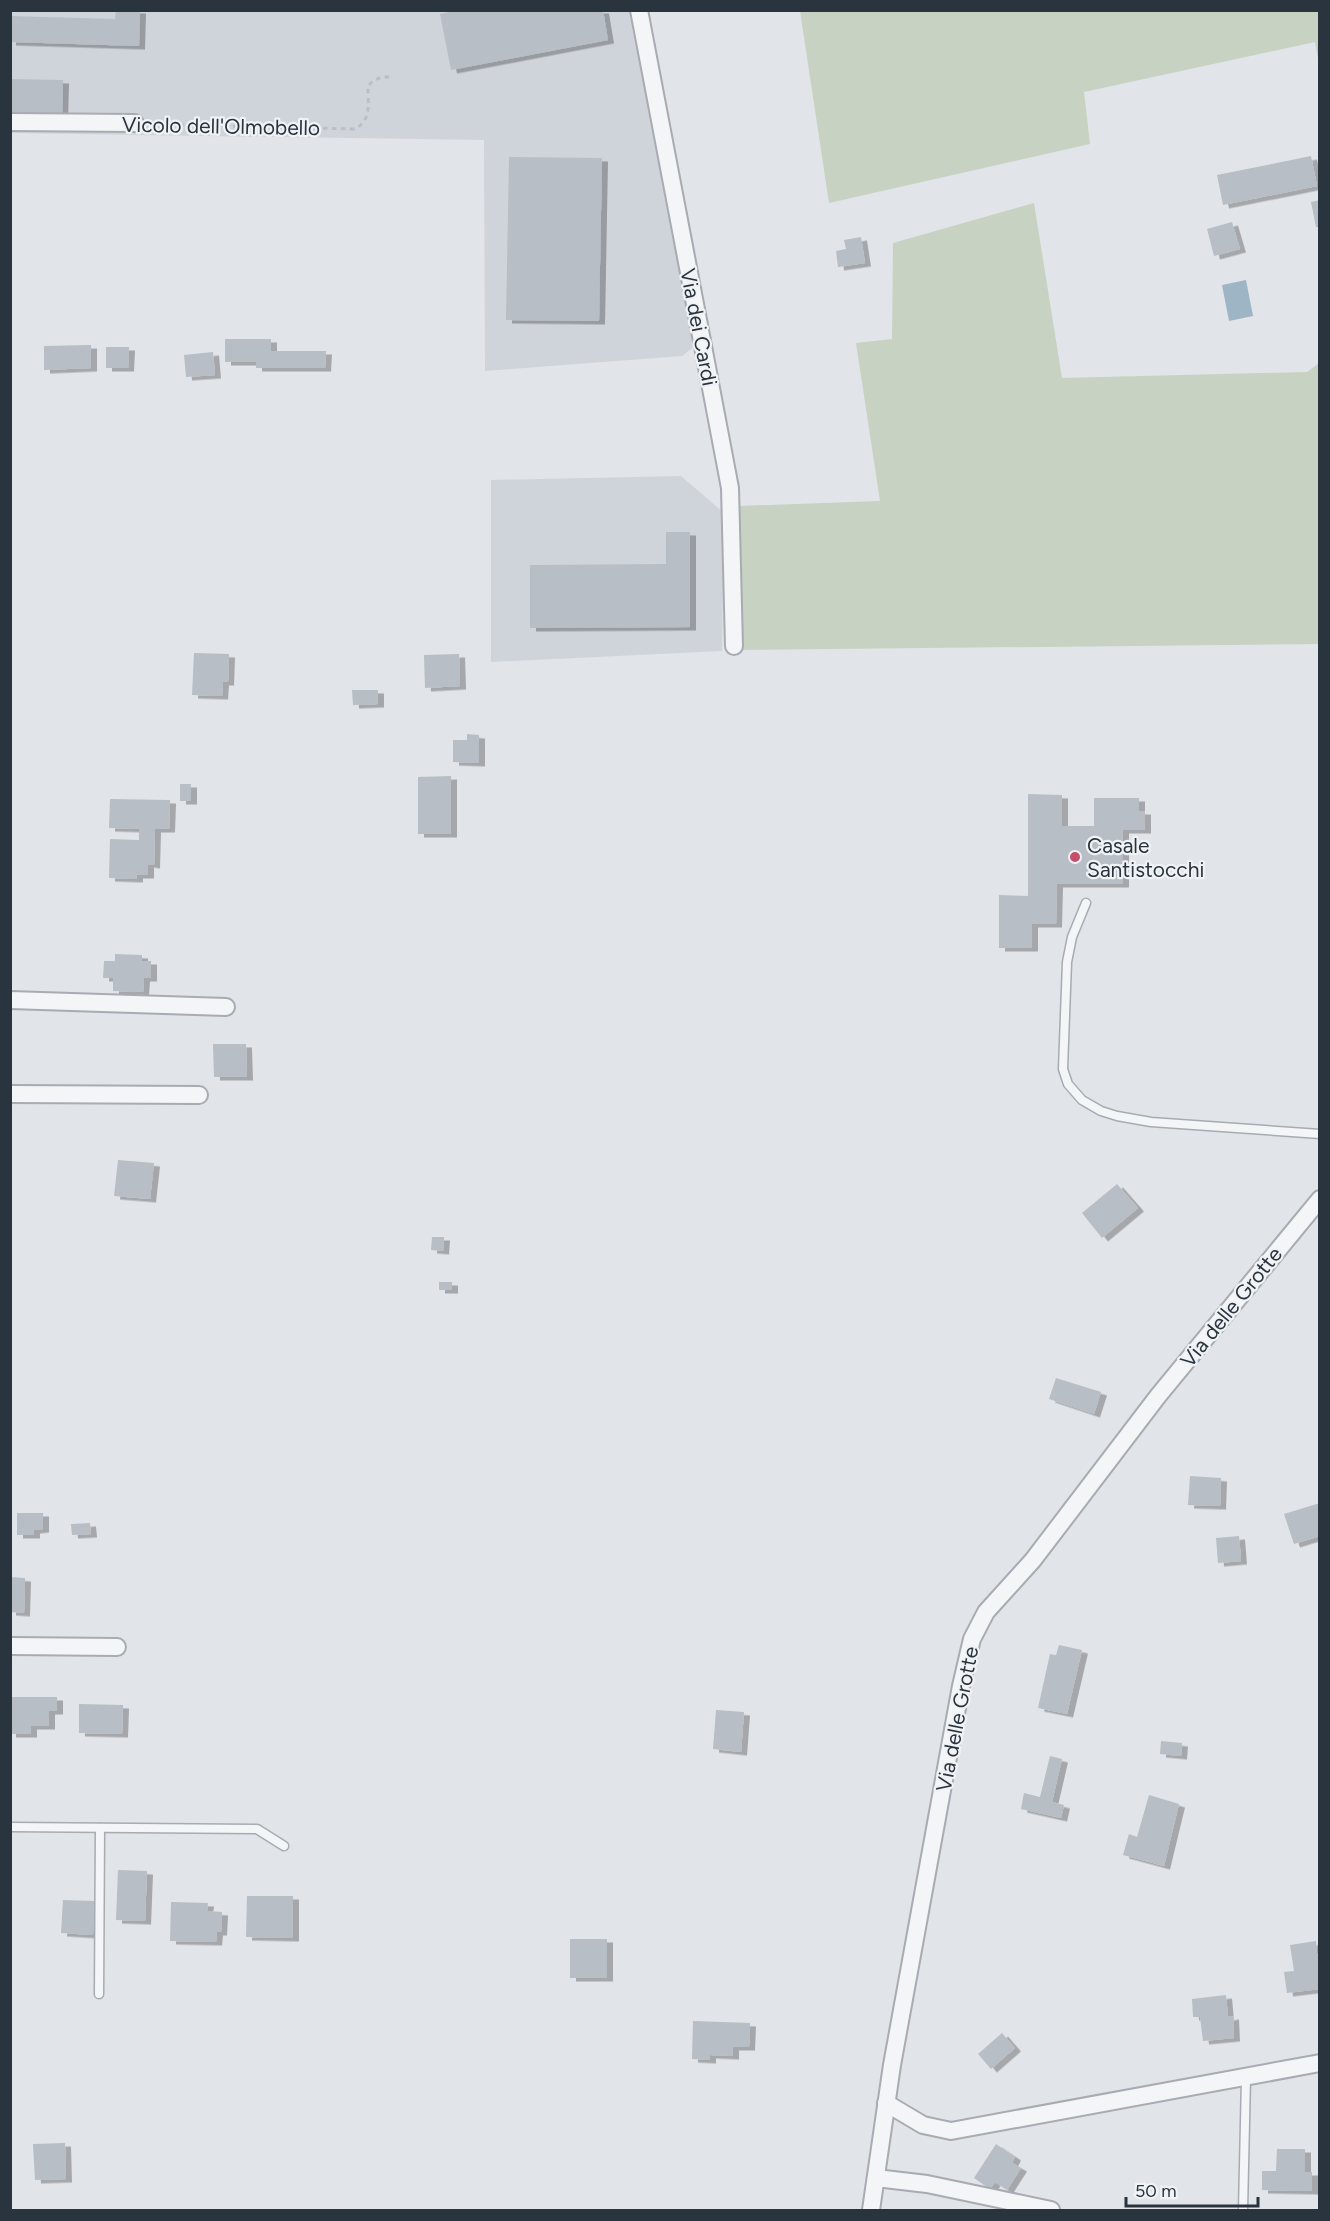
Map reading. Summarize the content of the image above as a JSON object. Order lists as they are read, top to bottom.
{
  "streets": {
    "street": ["Vicolo dell'Olmobello", "Via dei Cardi", "Via delle Grotte"]
  },
  "places": ["Casale Santistocchi"],
  "scale_bar": "50 m"
}
